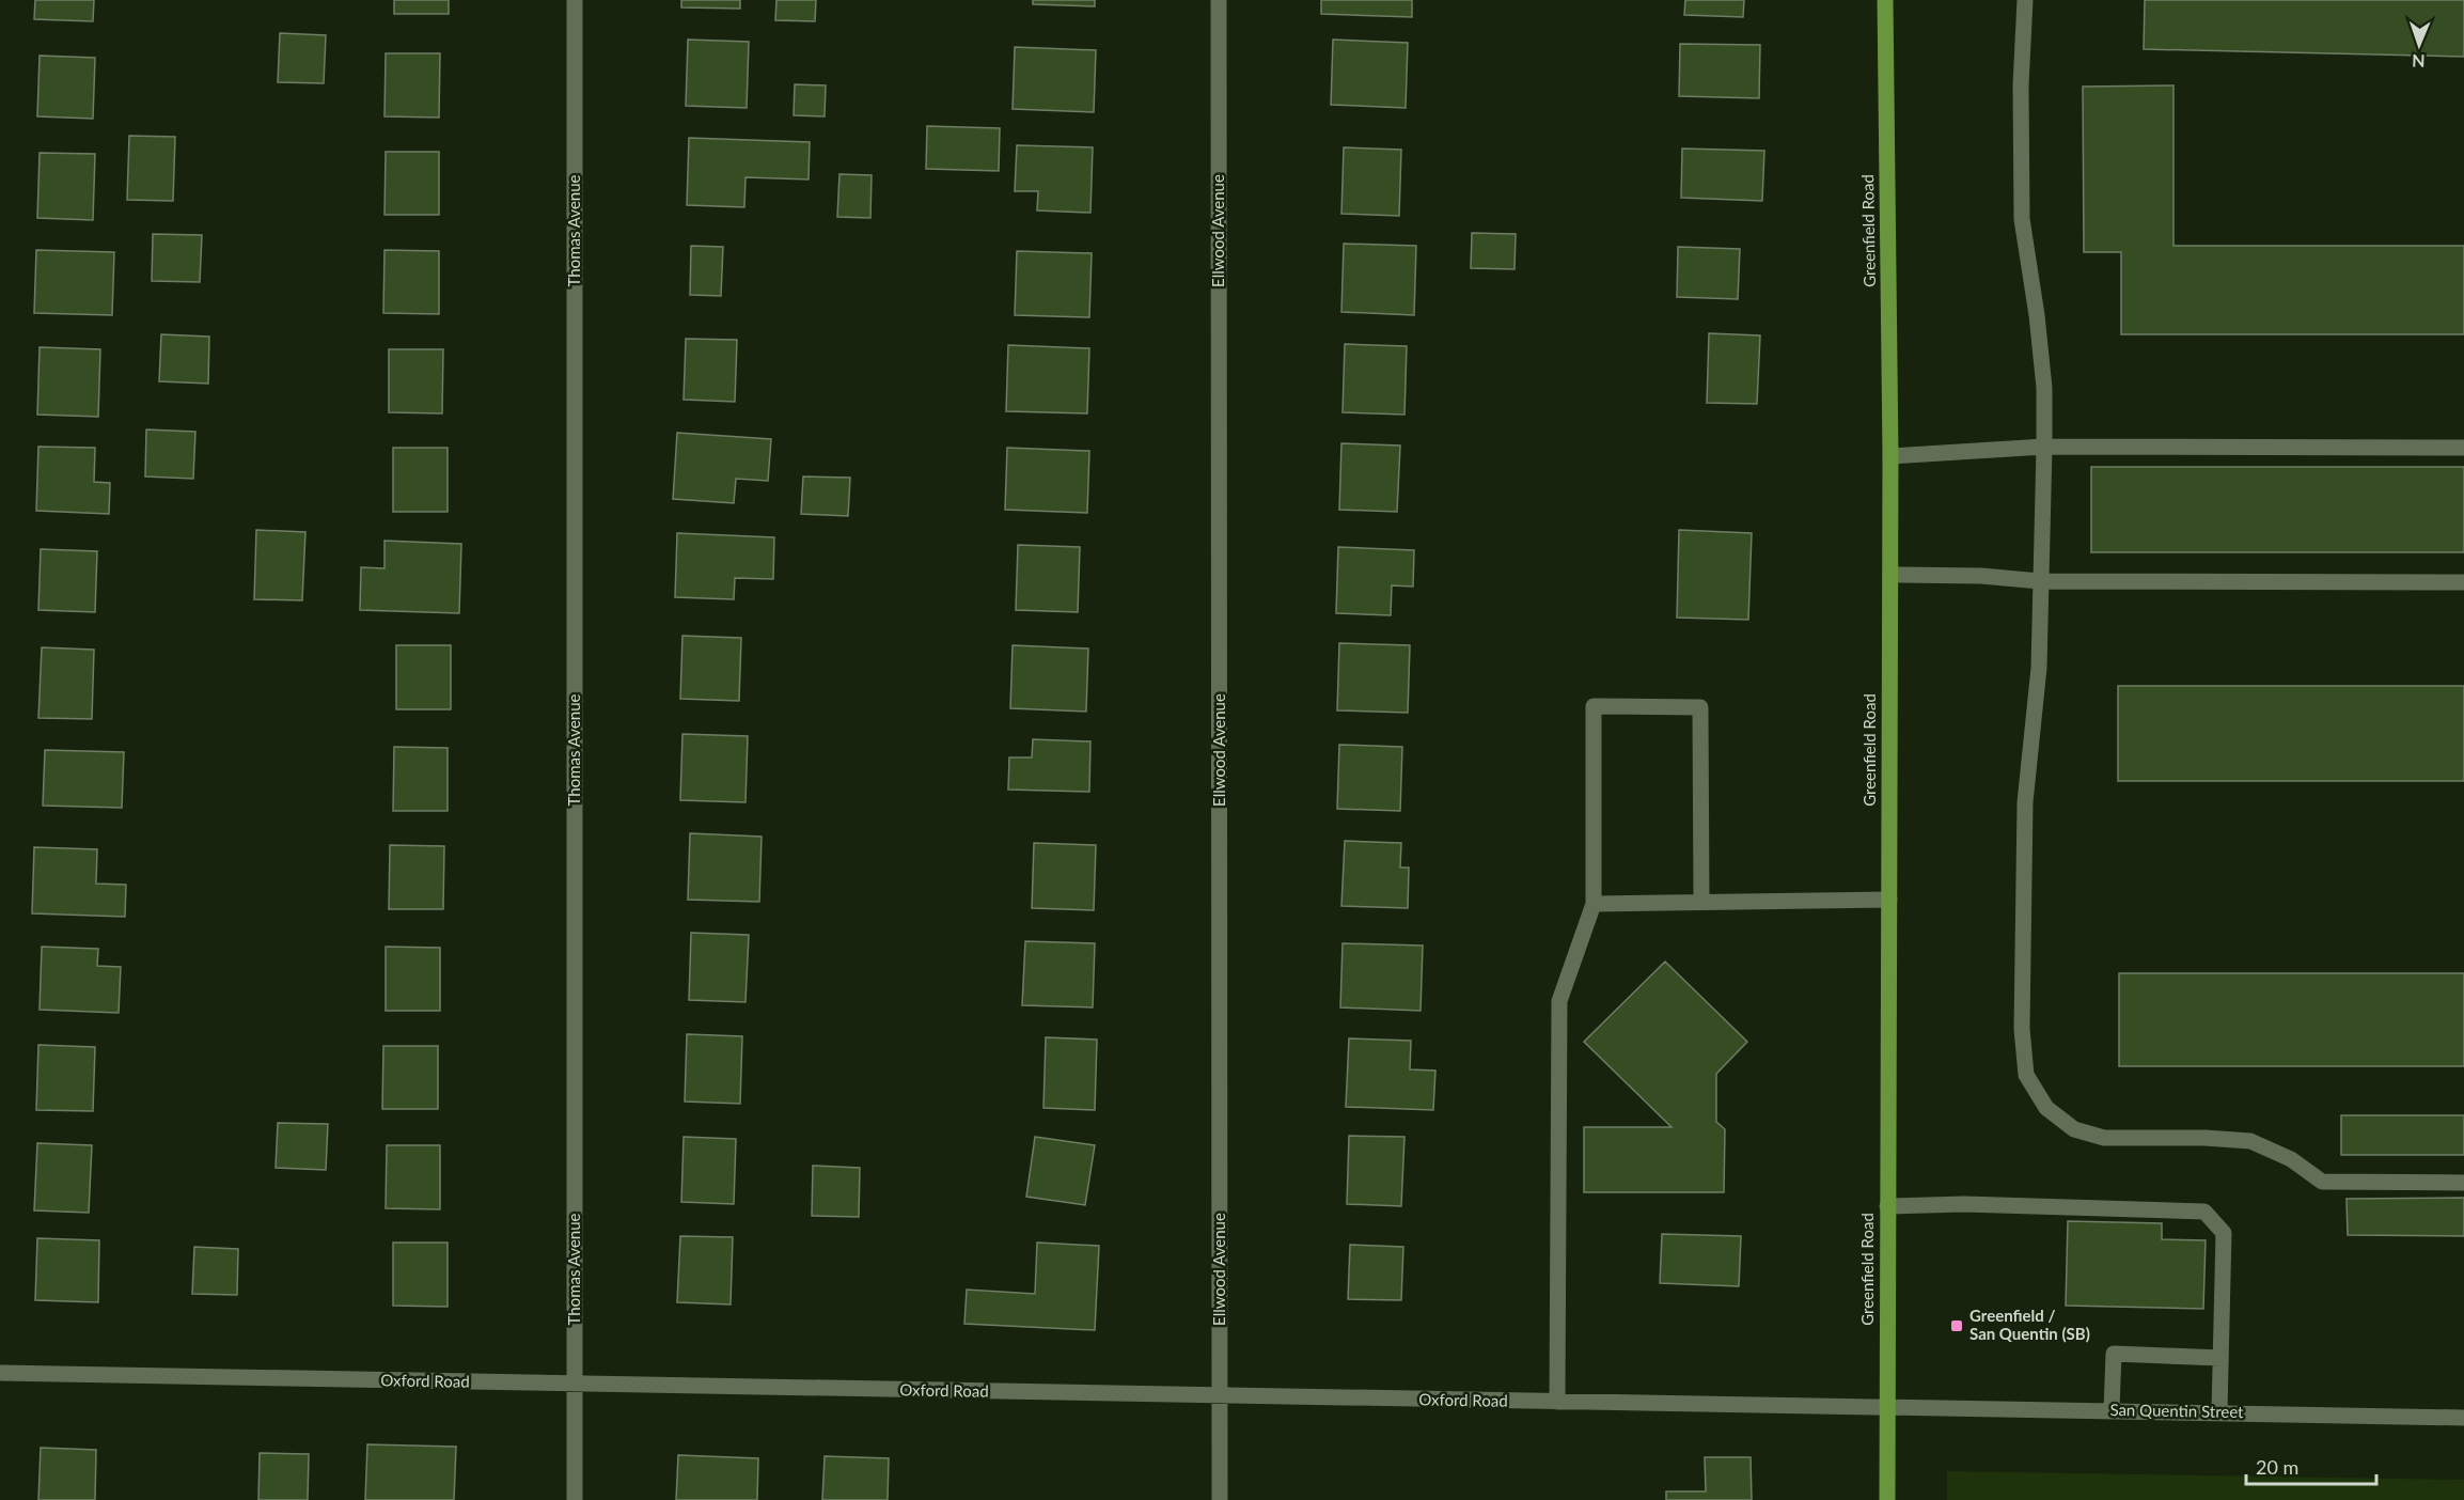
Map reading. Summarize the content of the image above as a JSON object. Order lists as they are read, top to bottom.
{
  "streets": {
    "main road": ["Greenfield Road"],
    "street": [
      "Thomas Avenue",
      "Ellwood Avenue",
      "Oxford Road",
      "San Quentin Street"
    ]
  },
  "crossings": [
    ["Thomas Avenue", "Oxford Road"],
    ["Ellwood Avenue", "Oxford Road"],
    ["Greenfield Road", "Oxford Road"],
    ["Greenfield Road", "San Quentin Street"],
    ["Oxford Road", "San Quentin Street"]
  ],
  "places": {
    "transit": ["Greenfield / San Quentin (SB)"]
  },
  "scale_bar": "20 m",
  "north": "bottom"
}
